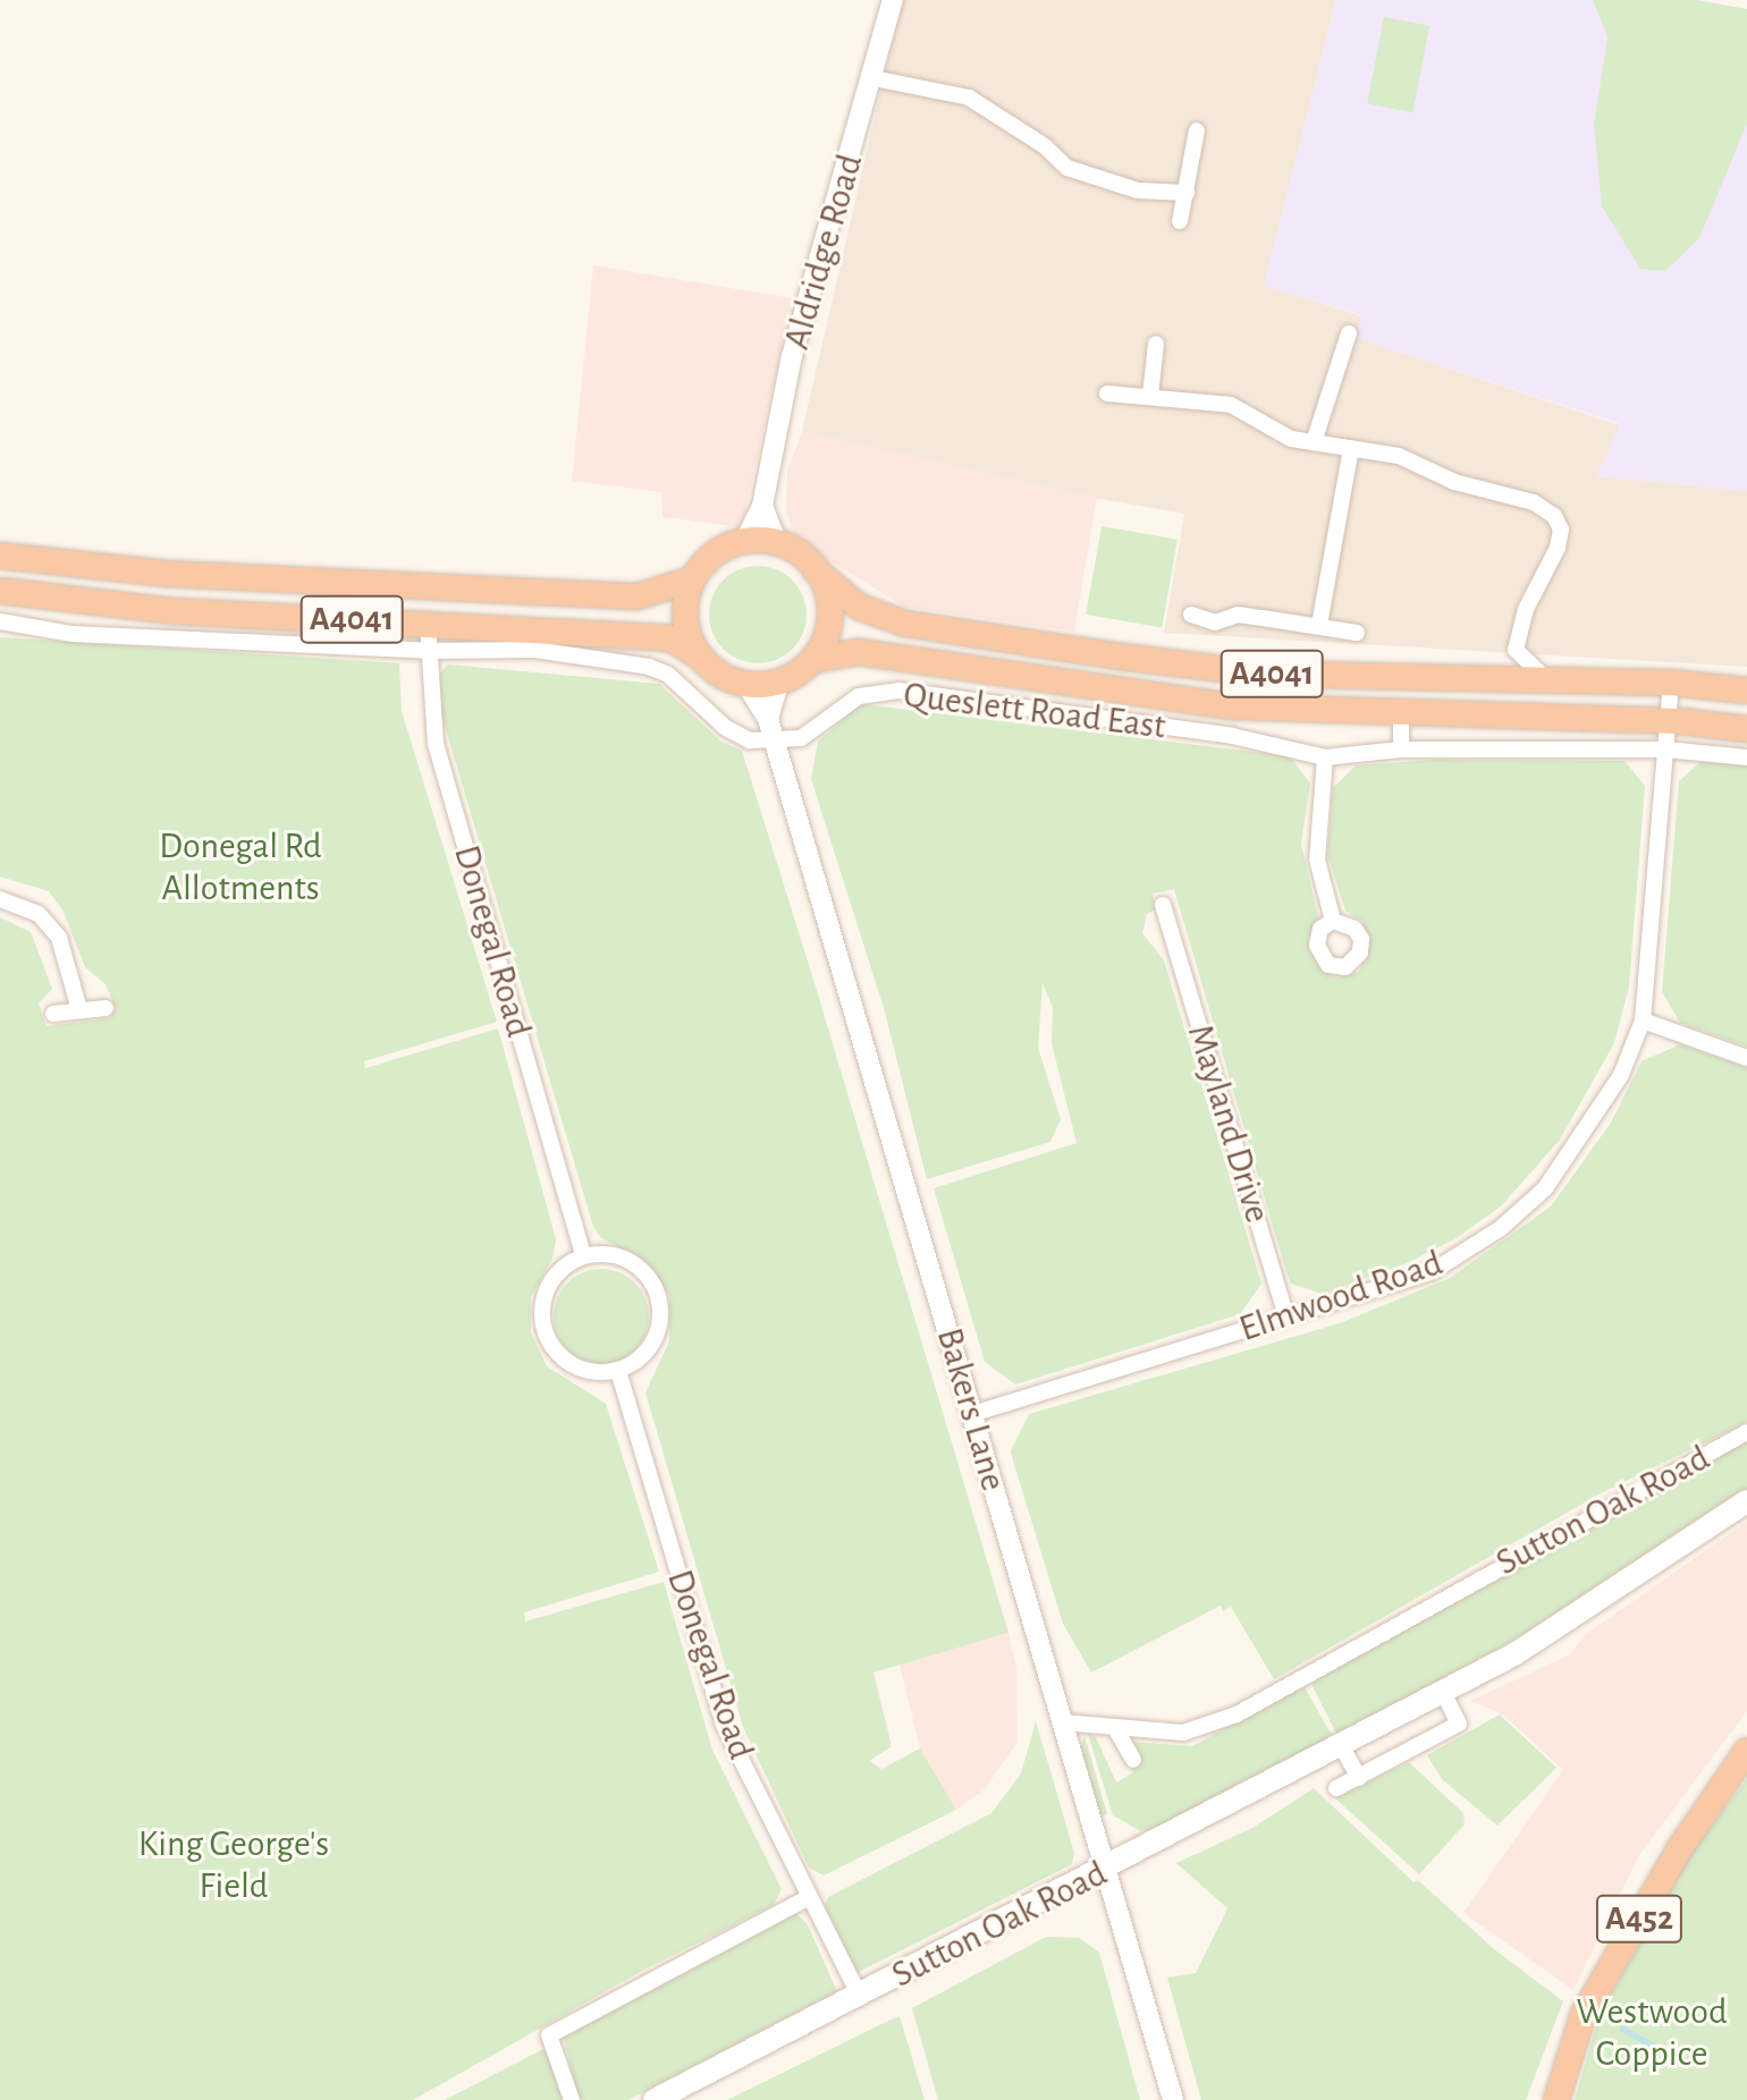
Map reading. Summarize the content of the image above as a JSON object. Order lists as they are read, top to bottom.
{
  "streets": {
    "highway": ["A4041", "Queslett Road East", "A452"],
    "main road": ["Sutton Oak Road"],
    "street": [
      "Aldridge Road",
      "Donegal Road",
      "Mayland Drive",
      "Elmwood Road",
      "Bakers Lane"
    ]
  },
  "crossings": [
    ["Aldridge Road", "A4041"],
    ["Aldridge Road", "Queslett Road East"],
    ["Aldridge Road", "Bakers Lane"],
    ["A4041", "Queslett Road East"],
    ["A4041", "Donegal Road"],
    ["A4041", "Bakers Lane"],
    ["Queslett Road East", "Donegal Road"],
    ["Queslett Road East", "Elmwood Road"],
    ["Queslett Road East", "Bakers Lane"],
    ["Donegal Road", "Sutton Oak Road"],
    ["Mayland Drive", "Elmwood Road"],
    ["Elmwood Road", "Bakers Lane"],
    ["Bakers Lane", "Sutton Oak Road"]
  ],
  "parks": ["Donegal Rd Allotments", "King George's Field", "Westwood Coppice"]
}
